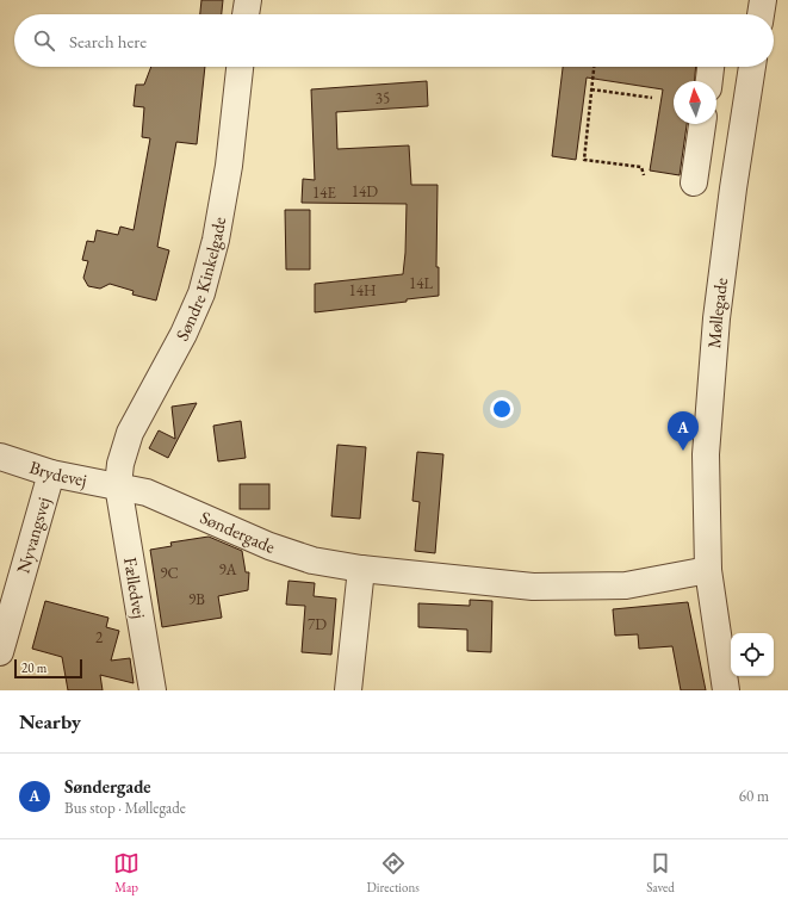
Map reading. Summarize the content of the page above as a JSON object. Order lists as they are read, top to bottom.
{
  "streets": {
    "street": [
      "Søndre Kinkelgade",
      "Møllegade",
      "Brydevej",
      "Søndergade",
      "Nyvangsvej",
      "Fælledvej"
    ]
  },
  "crossings": [
    ["Søndre Kinkelgade", "Brydevej"],
    ["Søndre Kinkelgade", "Søndergade"],
    ["Søndre Kinkelgade", "Fælledvej"],
    ["Møllegade", "Søndergade"],
    ["Brydevej", "Søndergade"],
    ["Brydevej", "Nyvangsvej"],
    ["Brydevej", "Fælledvej"],
    ["Søndergade", "Fælledvej"]
  ],
  "house_numbers": [
    "35",
    "14D",
    "14E",
    "14L",
    "14H",
    "9A",
    "9C",
    "9B",
    "7D",
    "2"
  ],
  "scale_bar": "20 m",
  "north": "top",
  "page": {
    "search": "Search here",
    "pins": "A",
    "scale": "20 m",
    "heading": "Nearby",
    "list": [
      {
        "mark": "A",
        "name": "Søndergade",
        "note": "Bus stop · Møllegade",
        "value": "60 m"
      }
    ],
    "nav": ["Map", "Directions", "Saved"]
  }
}
